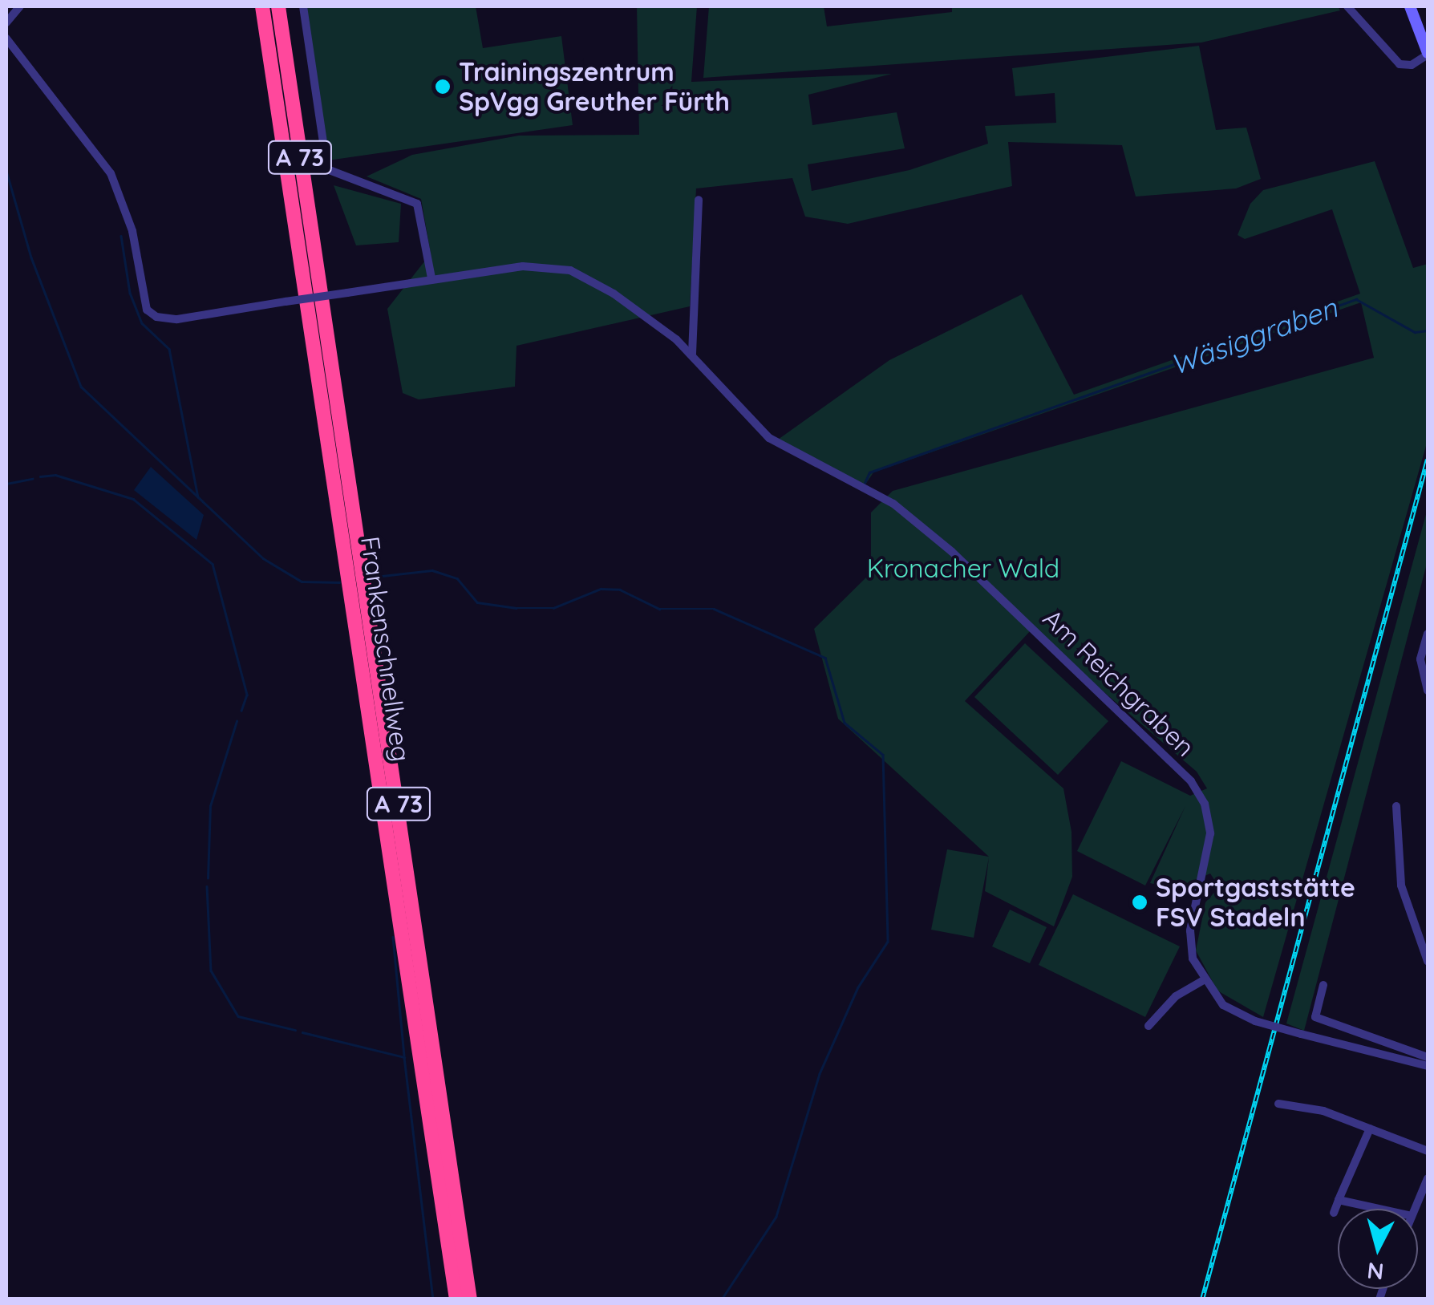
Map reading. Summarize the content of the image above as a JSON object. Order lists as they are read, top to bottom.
{
  "streets": {
    "highway": ["A 73", "Frankenschnellweg"],
    "street": ["Am Reichgraben"]
  },
  "water": ["Wäsiggraben"],
  "parks": ["Kronacher Wald"],
  "places": ["Trainingszentrum SpVgg Greuther Fürth", "Sportgaststätte FSV Stadeln"],
  "north": "bottom"
}
